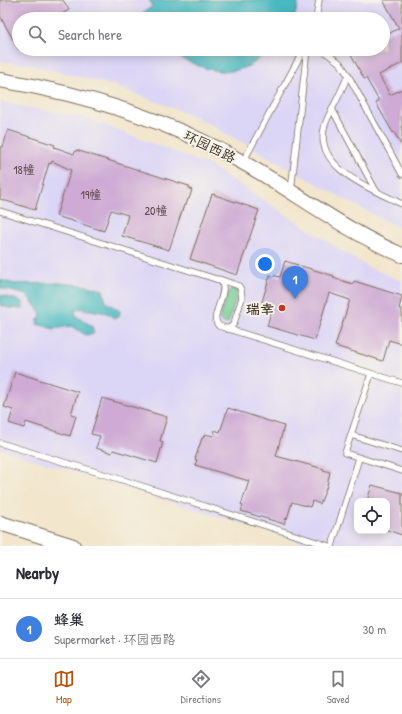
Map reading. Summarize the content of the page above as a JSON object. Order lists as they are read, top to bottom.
{
  "streets": {
    "street": ["环园西路"]
  },
  "places": ["瑞幸"],
  "house_numbers": ["18幢", "19幢", "20幢"],
  "page": {
    "search": "Search here",
    "pins": "1",
    "heading": "Nearby",
    "list": [
      {
        "mark": "1",
        "name": "蜂巢",
        "note": "Supermarket · 环园西路",
        "value": "30 m"
      }
    ],
    "nav": ["Map", "Directions", "Saved"]
  }
}
